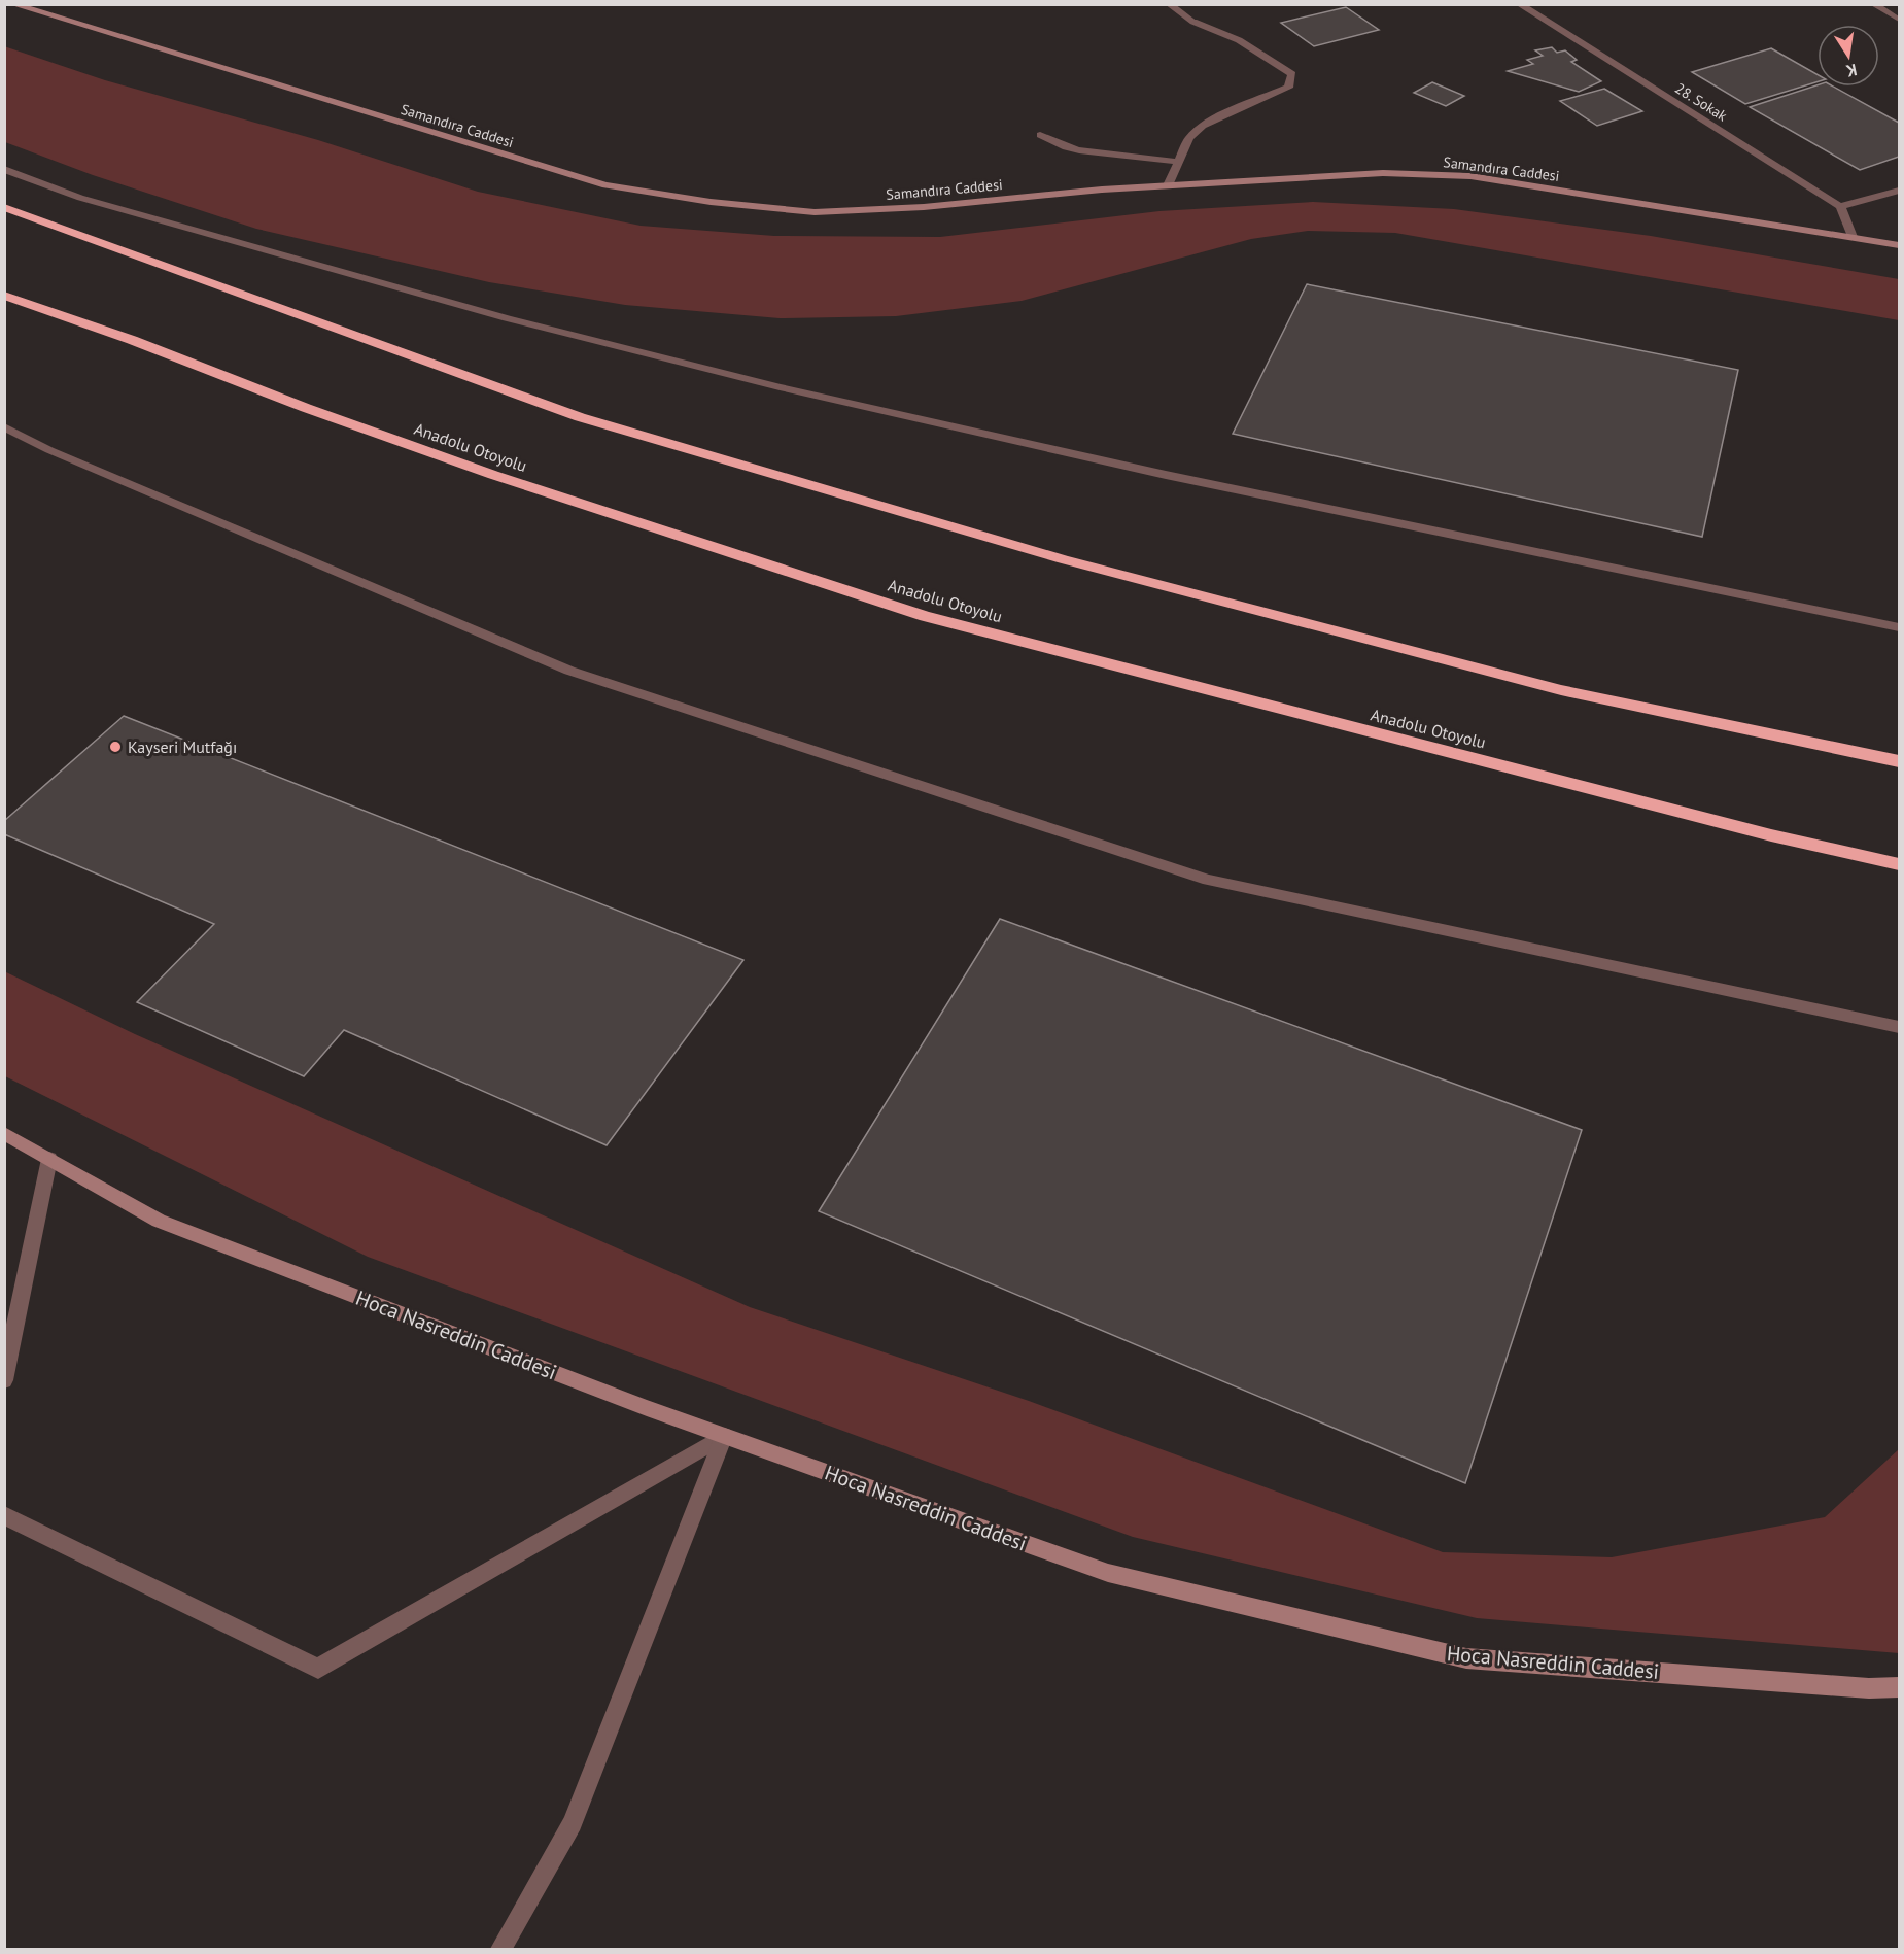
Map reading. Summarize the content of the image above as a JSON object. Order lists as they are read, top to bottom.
{
  "streets": {
    "highway": ["Anadolu Otoyolu"],
    "main road": ["Samandıra Caddesi", "Hoca Nasreddin Caddesi"],
    "street": ["28. Sokak"]
  },
  "places": ["Kayseri Mutfağı"],
  "north": "bottom"
}
